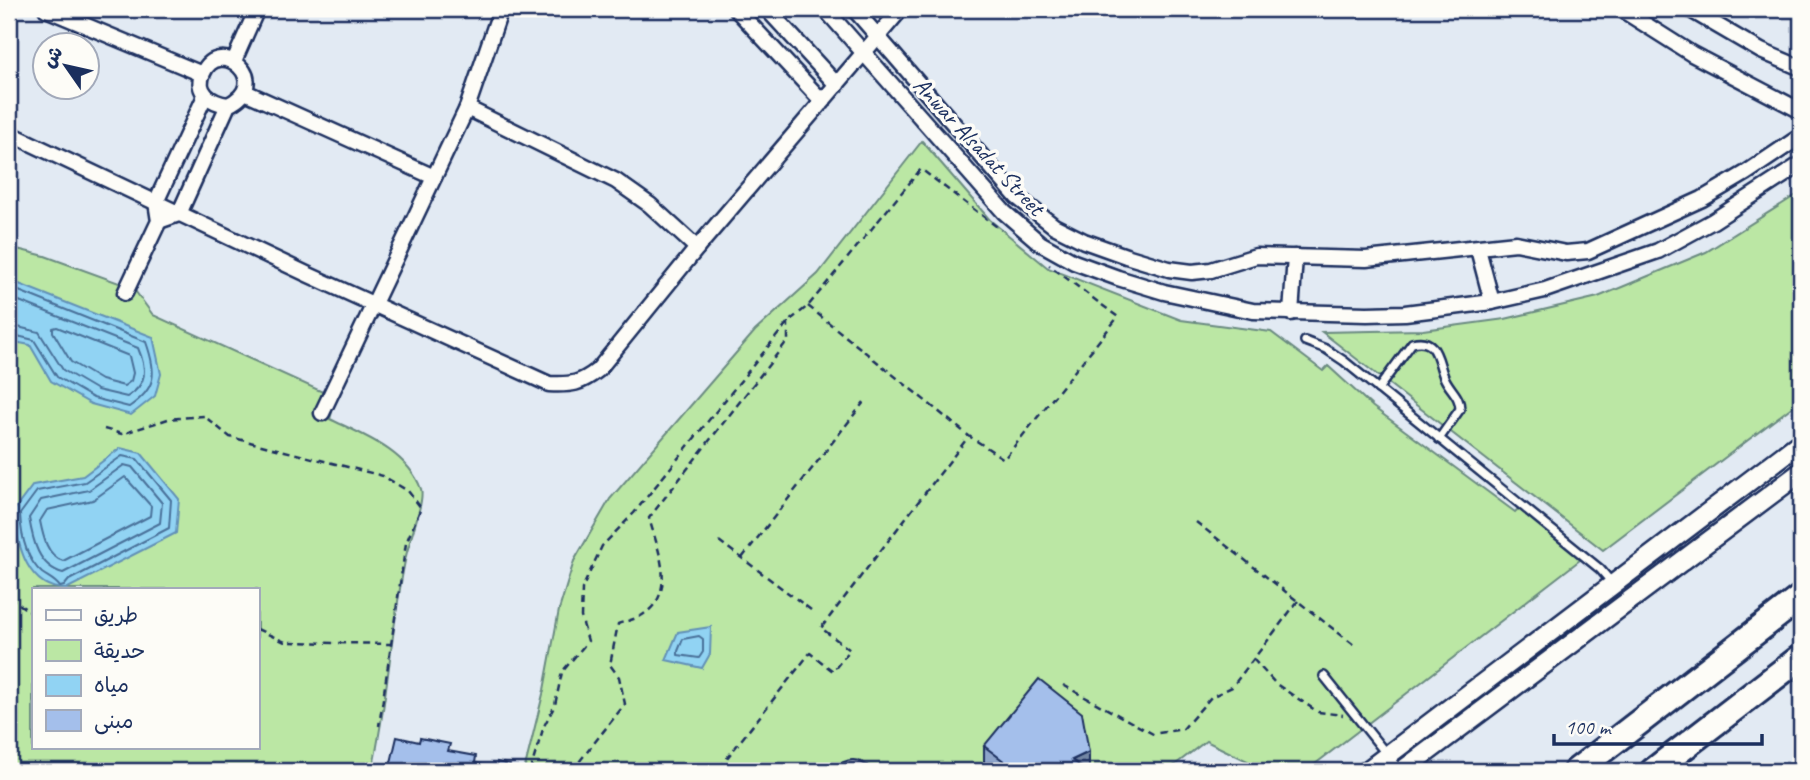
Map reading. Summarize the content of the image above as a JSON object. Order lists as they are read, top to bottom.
{
  "streets": {
    "street": ["Anwar Alsadat Street"]
  },
  "legend": [
    "طريق",
    "حديقة",
    "مياه",
    "مبنى"
  ],
  "scale_bar": "100 m",
  "north": "top left"
}
